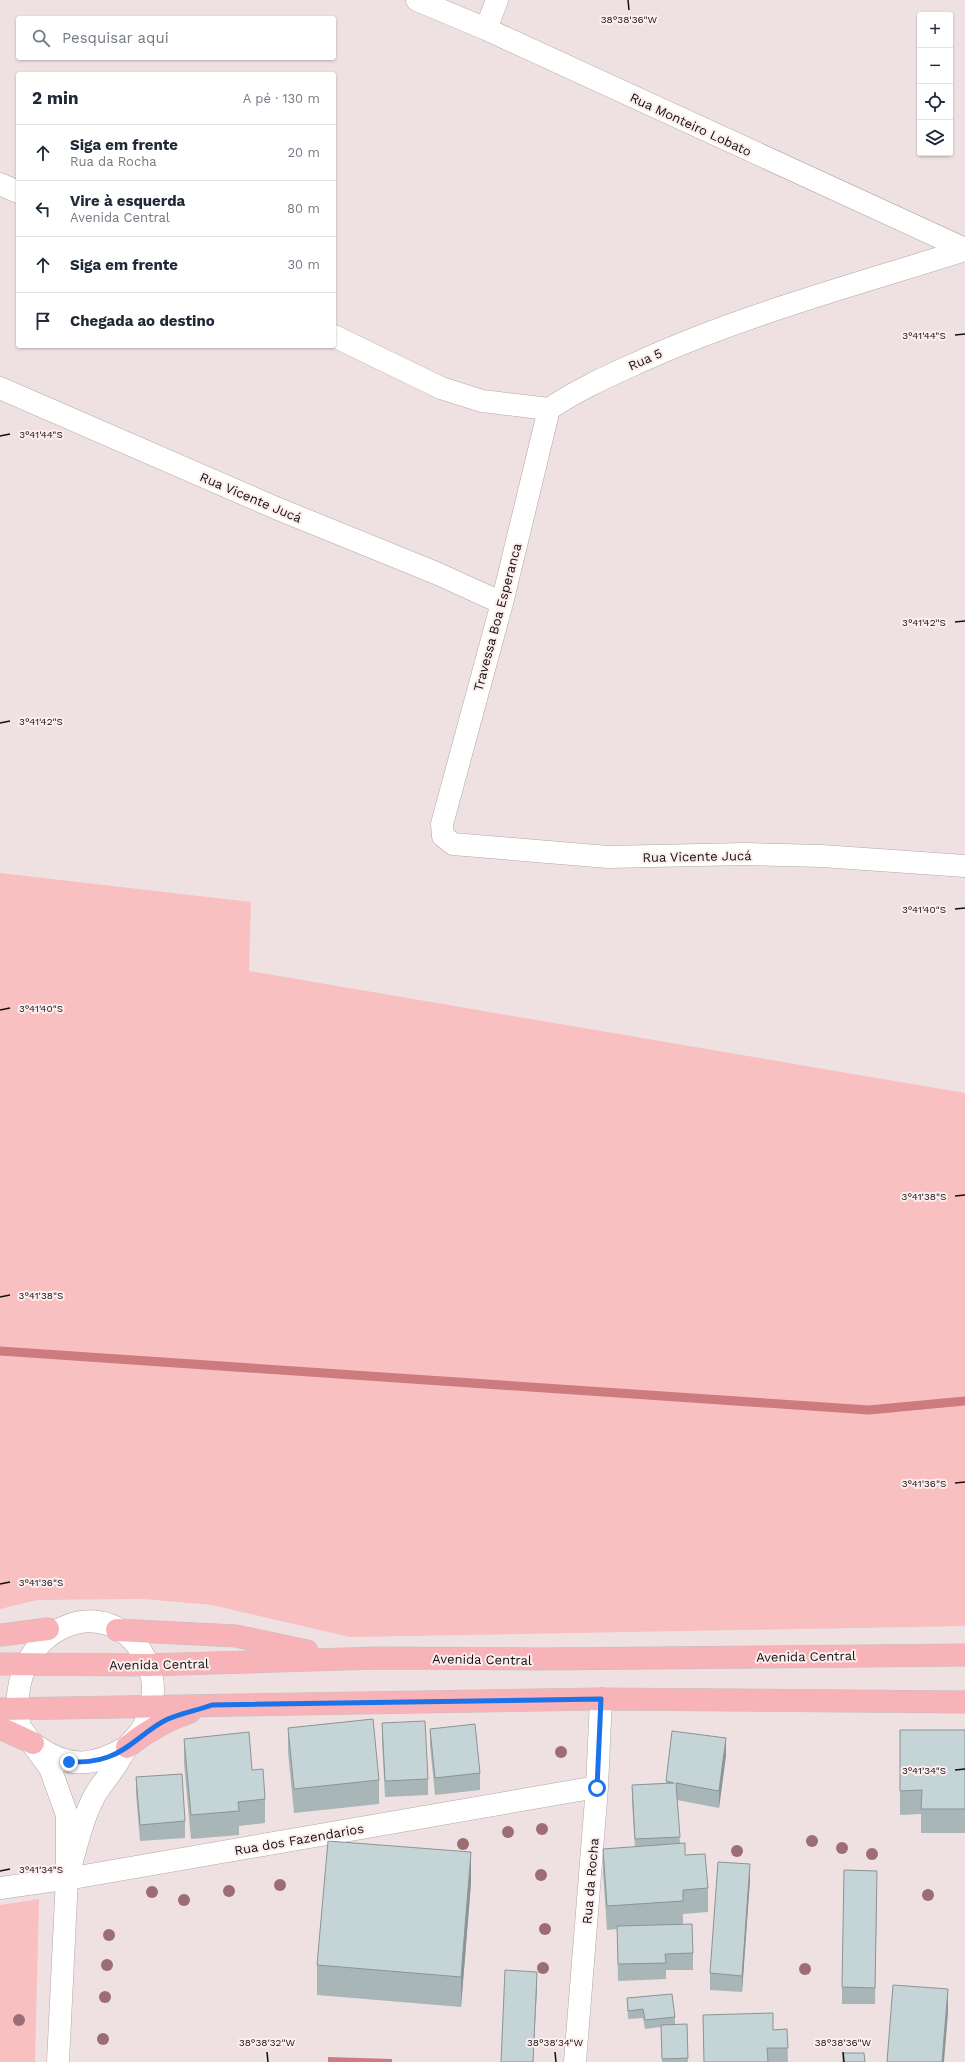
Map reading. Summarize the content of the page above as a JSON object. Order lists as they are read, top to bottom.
{
  "streets": {
    "main road": ["Avenida Central"],
    "street": [
      "Rua Monteiro Lobato",
      "Rua 5",
      "Rua Vicente Jucá",
      "Travessa Boa Esperanca",
      "Rua dos Fazendarios",
      "Rua da Rocha"
    ]
  },
  "crossings": [
    ["Rua Monteiro Lobato", "Rua 5"],
    ["Rua 5", "Travessa Boa Esperanca"],
    ["Rua Vicente Jucá", "Travessa Boa Esperanca"],
    ["Rua dos Fazendarios", "Rua da Rocha"]
  ],
  "page": {
    "map_buttons": ["+", "−"],
    "search": "Pesquisar aqui",
    "heading": ["2 min", "A pé · 130 m"],
    "list": [
      ["Siga em frente", "Rua da Rocha", "20 m"],
      ["Vire à esquerda", "Avenida Central", "80 m"],
      ["Siga em frente", "30 m"],
      "Chegada ao destino"
    ]
  },
  "coordinates": [
    "38°38'36\"W",
    "3°41'44\"S",
    "3°41'42\"S",
    "3°41'40\"S",
    "3°41'38\"S",
    "3°41'36\"S",
    "3°41'34\"S",
    "38°38'32\"W",
    "38°38'34\"W"
  ]
}
